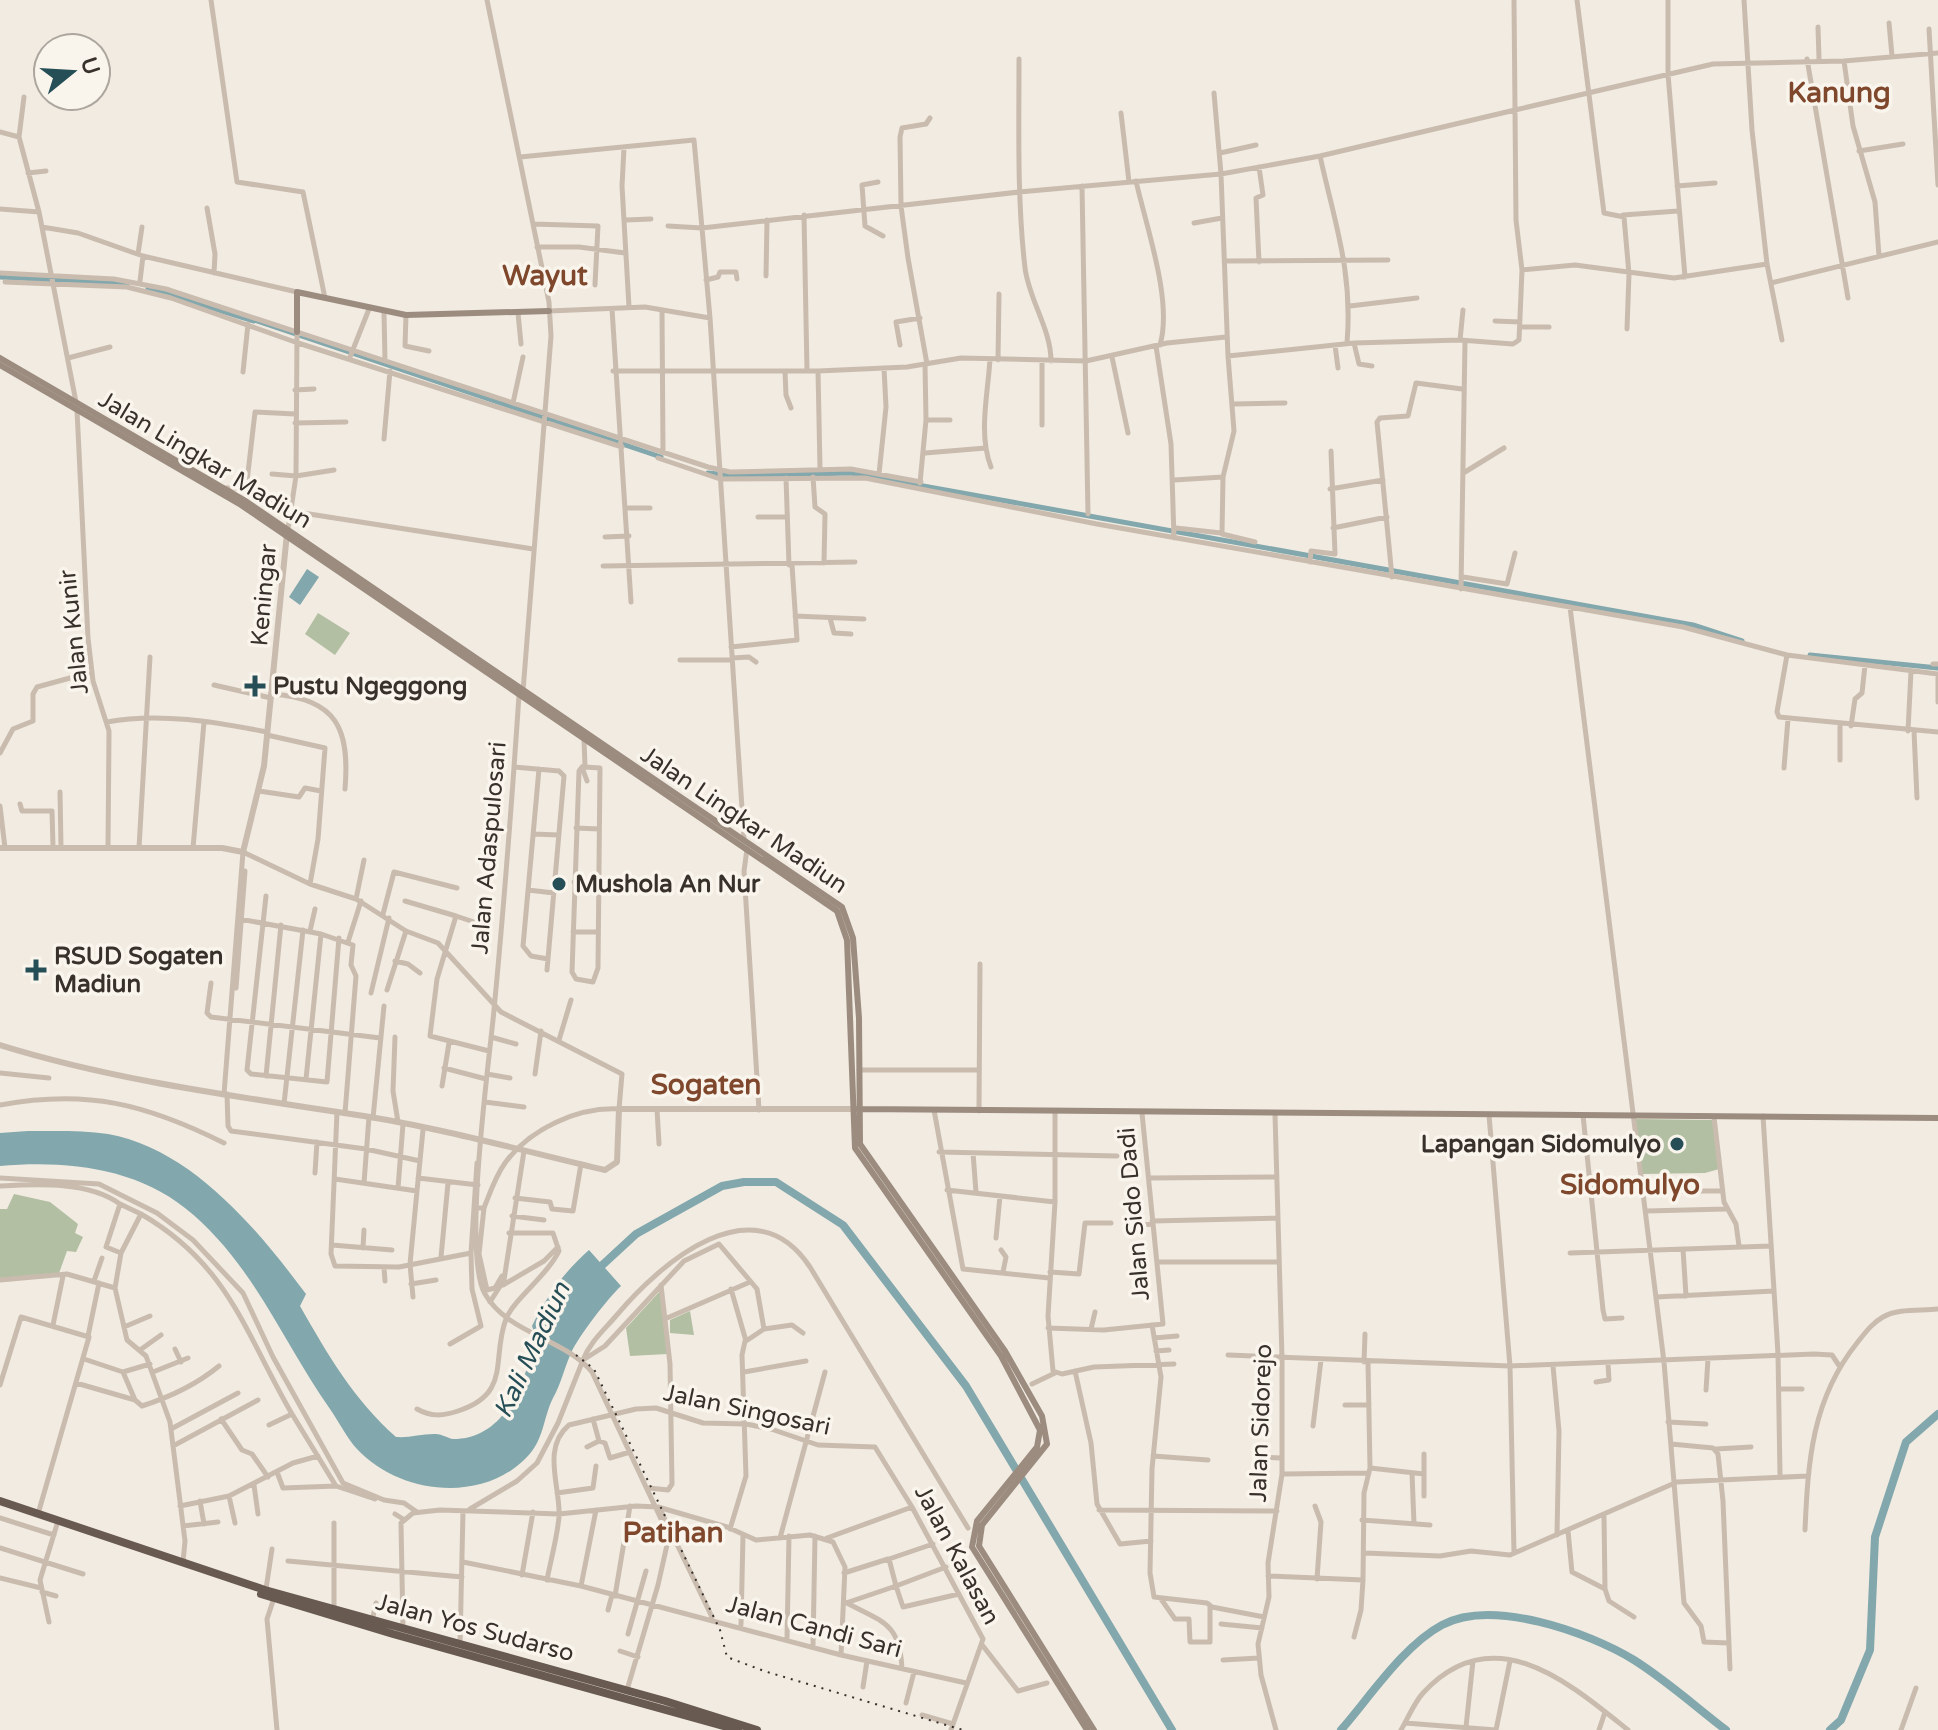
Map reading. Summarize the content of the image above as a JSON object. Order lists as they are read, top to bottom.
{
  "streets": {
    "highway": ["Jalan Yos Sudarso"],
    "main road": ["Jalan Lingkar Madiun"],
    "street": [
      "Keningar",
      "Jalan Kunir",
      "Jalan Adaspulosari",
      "Jalan Sido Dadi",
      "Jalan Singosari",
      "Jalan Sidorejo",
      "Jalan Kalasan",
      "Jalan Candi Sari"
    ]
  },
  "crossings": [
    ["Jalan Lingkar Madiun", "Keningar"],
    ["Jalan Lingkar Madiun", "Jalan Kunir"],
    ["Jalan Lingkar Madiun", "Jalan Adaspulosari"],
    ["Jalan Singosari", "Jalan Kalasan"],
    ["Jalan Kalasan", "Jalan Candi Sari"]
  ],
  "districts": [
    "Kanung",
    "Wayut",
    "Sogaten",
    "Sidomulyo",
    "Patihan"
  ],
  "water": ["Kali Madiun"],
  "places": {
    "health": ["Pustu Ngeggong", "RSUD Sogaten Madiun"],
    "other": ["Mushola An Nur", "Lapangan Sidomulyo"]
  },
  "north": "right"
}
